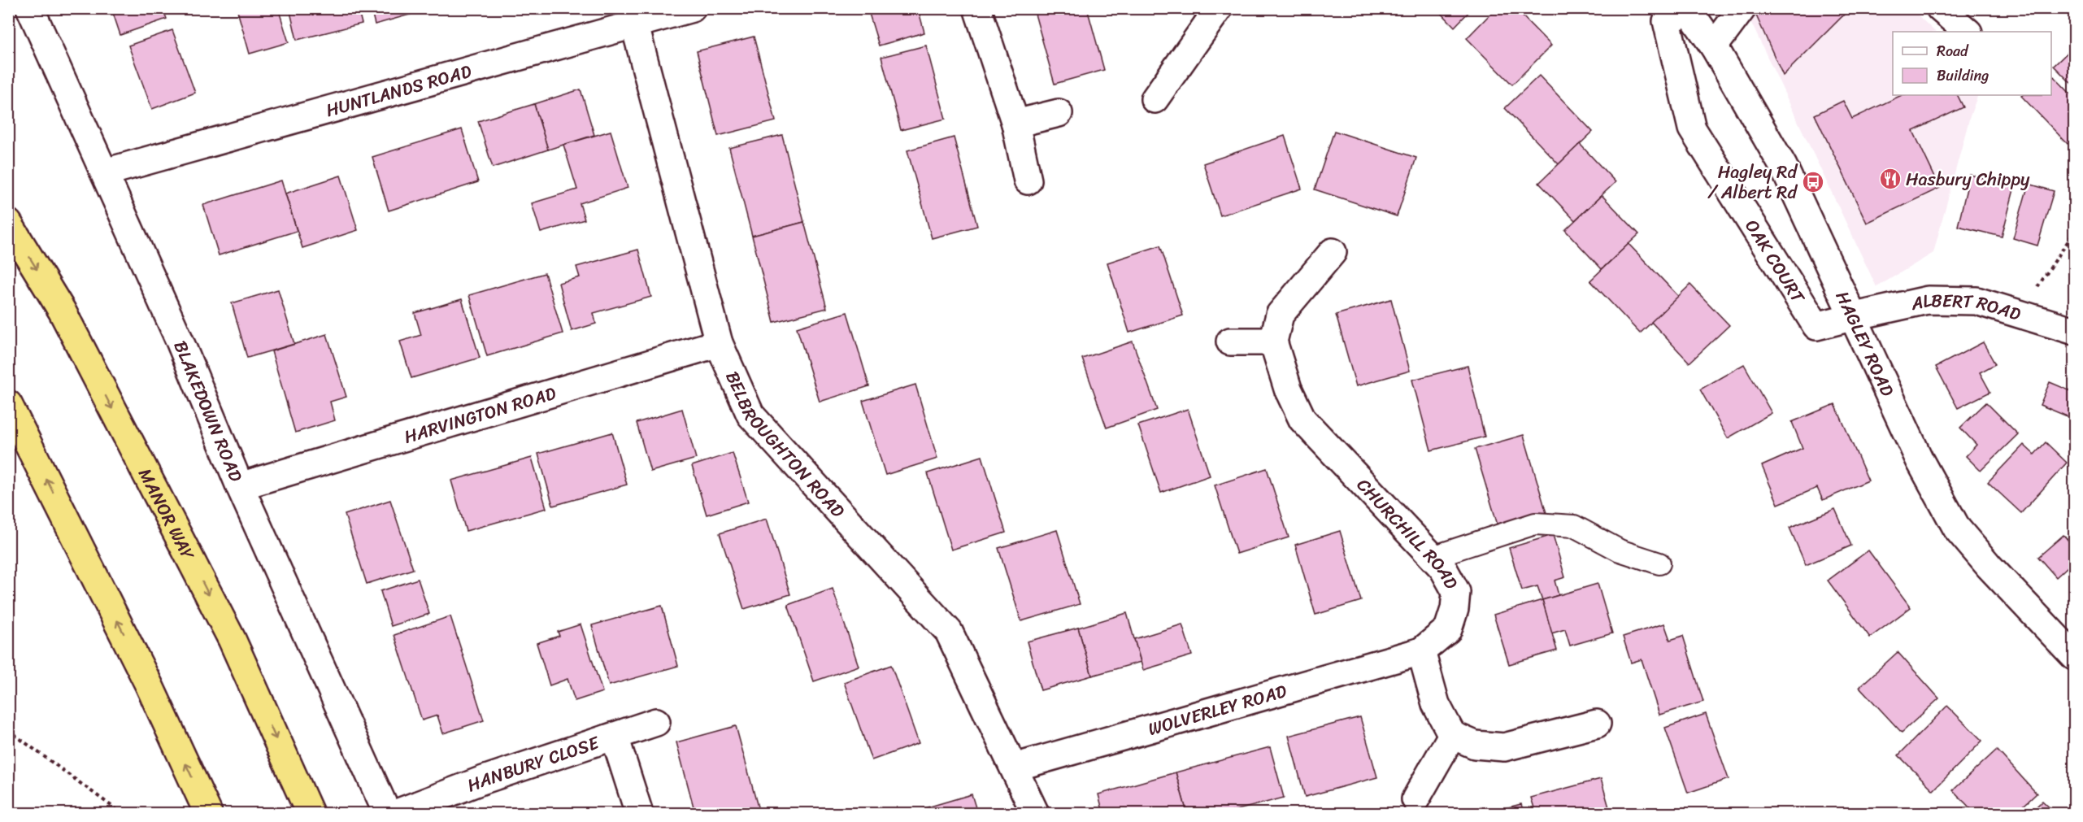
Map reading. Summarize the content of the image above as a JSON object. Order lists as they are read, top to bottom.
{
  "streets": {
    "highway": ["MANOR WAY"],
    "street": [
      "HUNTLANDS ROAD",
      "OAK COURT",
      "ALBERT ROAD",
      "HAGLEY ROAD",
      "BLAKEDOWN ROAD",
      "HARVINGTON ROAD",
      "BELBROUGHTON ROAD",
      "CHURCHILL ROAD",
      "WOLVERLEY ROAD",
      "HANBURY CLOSE"
    ]
  },
  "crossings": [
    ["HUNTLANDS ROAD", "BLAKEDOWN ROAD"],
    ["HUNTLANDS ROAD", "BELBROUGHTON ROAD"],
    ["OAK COURT", "ALBERT ROAD"],
    ["OAK COURT", "HAGLEY ROAD"],
    ["ALBERT ROAD", "HAGLEY ROAD"],
    ["BLAKEDOWN ROAD", "HARVINGTON ROAD"],
    ["HARVINGTON ROAD", "BELBROUGHTON ROAD"],
    ["BELBROUGHTON ROAD", "WOLVERLEY ROAD"],
    ["CHURCHILL ROAD", "WOLVERLEY ROAD"]
  ],
  "places": {
    "restaurant": ["Hasbury Chippy"],
    "bus stop": ["Hagley Rd / Albert Rd"]
  },
  "legend": ["Road", "Building"]
}
